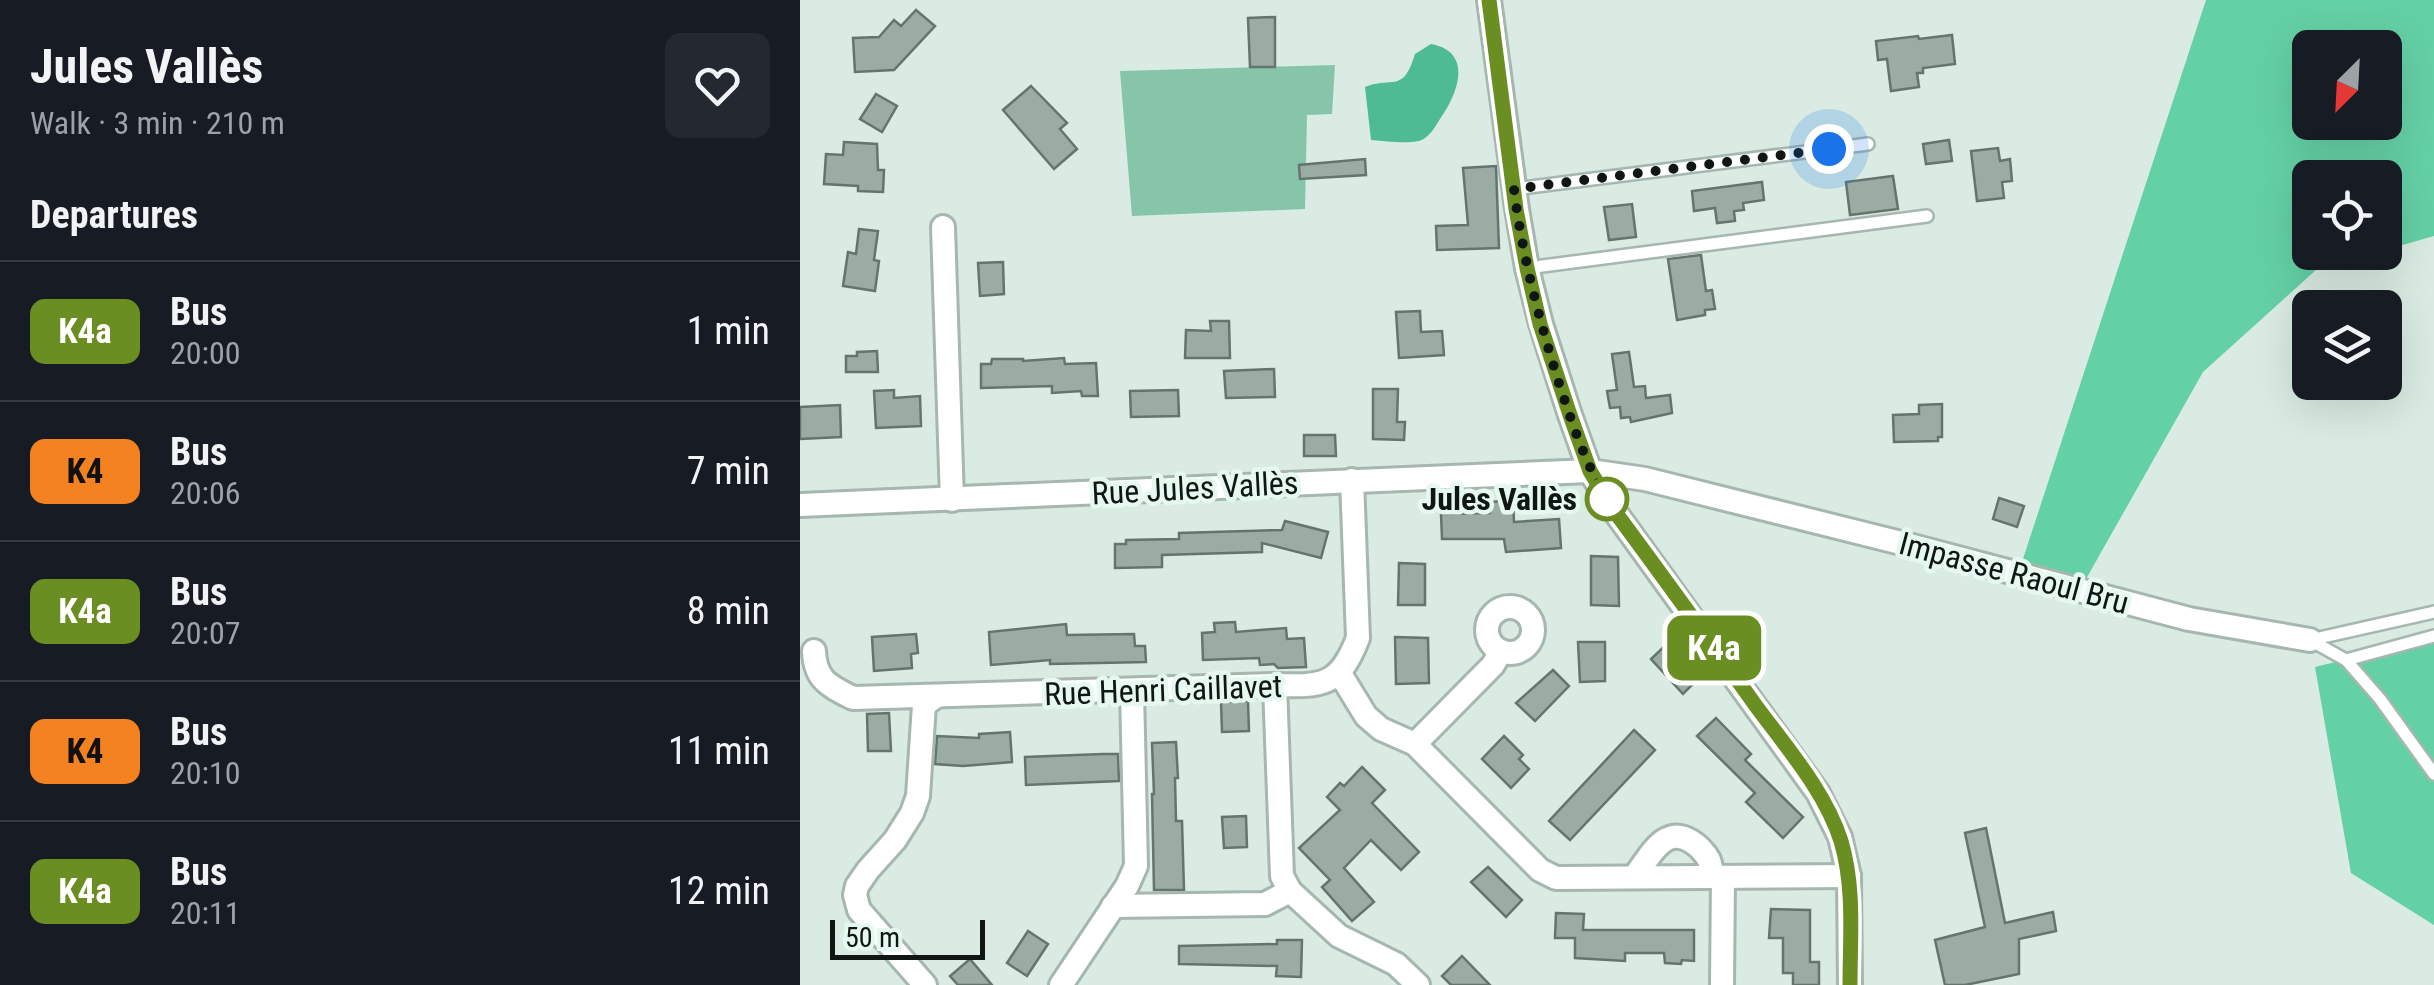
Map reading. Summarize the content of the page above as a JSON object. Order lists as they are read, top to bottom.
{
  "streets": {
    "street": ["Rue Jules Vallès", "Impasse Raoul Bru", "Rue Henri Caillavet"]
  },
  "crossings": [
    ["Rue Jules Vallès", "Impasse Raoul Bru"]
  ],
  "places": ["Jules Vallès"],
  "lines": ["bus line K4a"],
  "scale_bar": "50 m",
  "north": "bottom left",
  "page": {
    "heading": [
      ["Jules Vallès", "Walk · 3 min · 210 m"],
      "Departures"
    ],
    "on_map": "K4a",
    "list": [
      {
        "mark": "K4a",
        "name": "Bus",
        "note": "20:00",
        "value": "1 min"
      },
      {
        "mark": "K4",
        "name": "Bus",
        "note": "20:06",
        "value": "7 min"
      },
      {
        "mark": "K4a",
        "name": "Bus",
        "note": "20:07",
        "value": "8 min"
      },
      {
        "mark": "K4",
        "name": "Bus",
        "note": "20:10",
        "value": "11 min"
      },
      {
        "mark": "K4a",
        "name": "Bus",
        "note": "20:11",
        "value": "12 min"
      }
    ],
    "scale": "50 m"
  }
}
